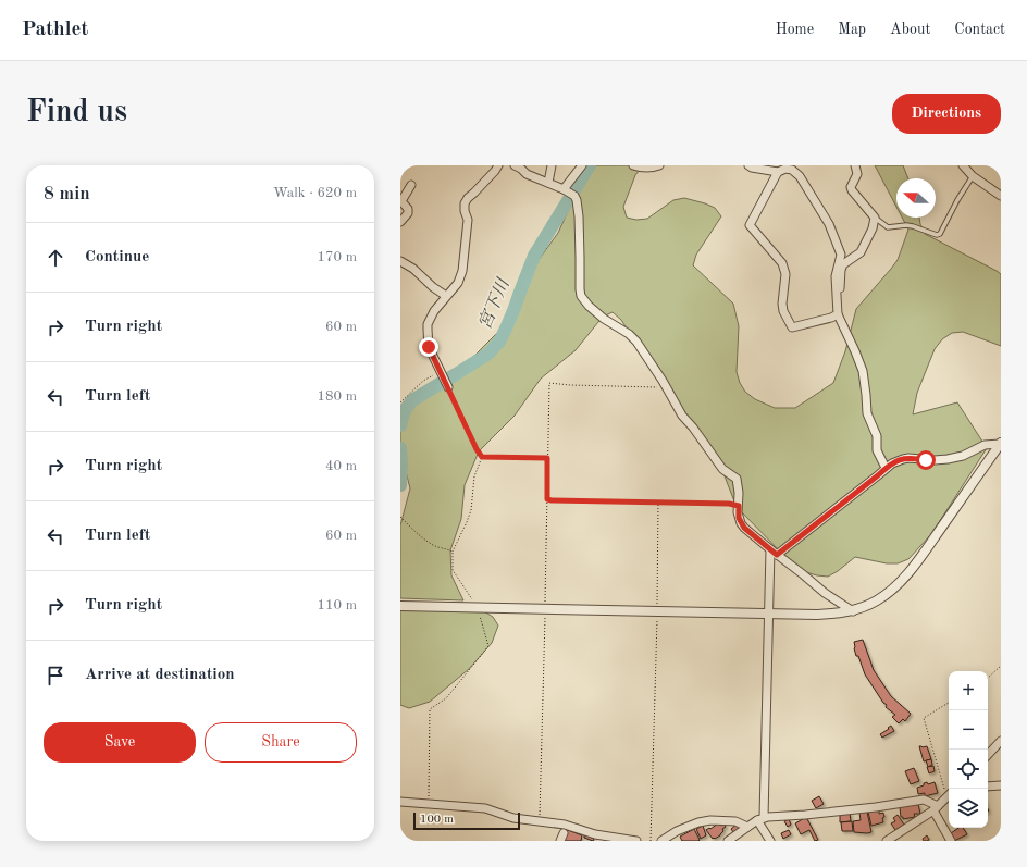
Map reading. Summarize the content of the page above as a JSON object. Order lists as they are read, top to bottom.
{
  "water": ["宮下川"],
  "scale_bar": "100 m",
  "north": "left",
  "page": {
    "header": "Pathlet",
    "nav": [
      "Home",
      "Map",
      "About",
      "Contact"
    ],
    "buttons": [
      "Directions",
      ["Save", "Share"]
    ],
    "title": "Find us",
    "heading": ["8 min", "Walk · 620 m"],
    "list": [
      ["Continue", "170 m"],
      ["Turn right", "60 m"],
      ["Turn left", "180 m"],
      ["Turn right", "40 m"],
      ["Turn left", "60 m"],
      ["Turn right", "110 m"],
      "Arrive at destination"
    ],
    "map_buttons": ["+", "−"],
    "scale": "100 m"
  }
}
